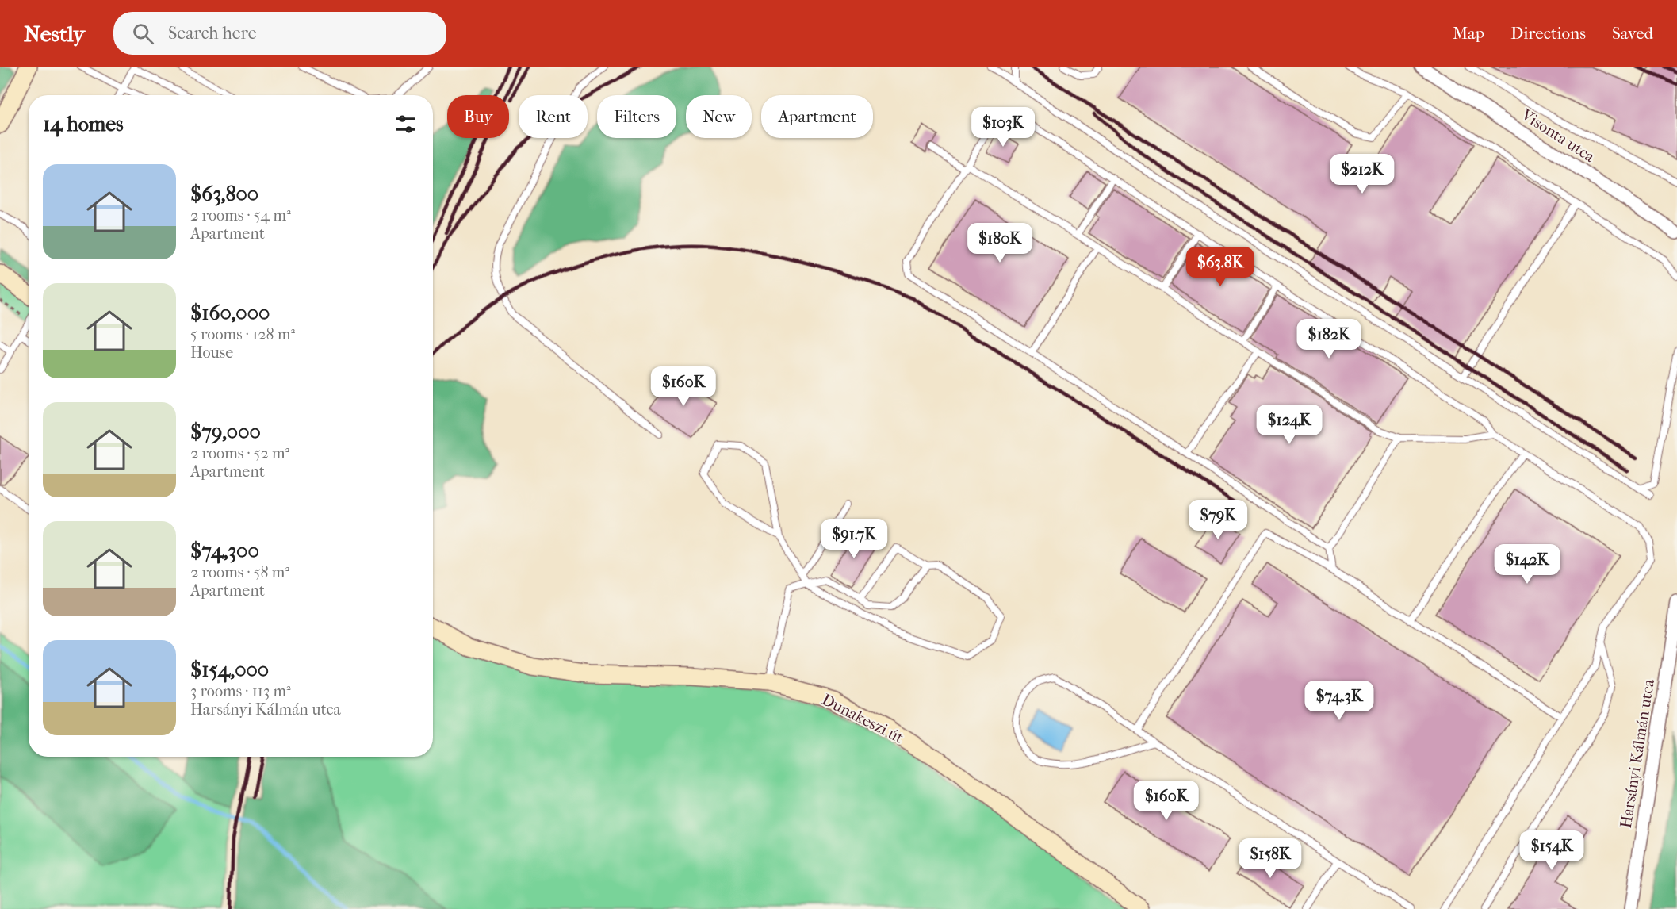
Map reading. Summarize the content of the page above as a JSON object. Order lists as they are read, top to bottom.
{
  "streets": {
    "street": ["Visonta utca", "Dunakeszi út", "Harsányi Kálmán utca"]
  },
  "page": {
    "header": "Nestly",
    "search": "Search here",
    "nav": ["Map", "Directions", "Saved"],
    "chip": [
      "Buy",
      "Rent",
      "Filters",
      "New",
      "Apartment"
    ],
    "heading": "14 homes",
    "price": [
      "$103K",
      "$212K",
      "$180K",
      "$63.8K",
      "$182K",
      "$160K",
      "$124K",
      "$79K",
      "$91.7K",
      "$142K",
      "$74.3K",
      "$160K",
      "$154K",
      "$158K"
    ],
    "list": [
      {
        "name": "$63,800",
        "note": "2 rooms · 54 m² · Apartment"
      },
      {
        "name": "$160,000",
        "note": "5 rooms · 128 m² · House"
      },
      {
        "name": "$79,000",
        "note": "2 rooms · 52 m² · Apartment"
      },
      {
        "name": "$74,300",
        "note": "2 rooms · 58 m² · Apartment"
      },
      {
        "name": "$154,000",
        "note": "3 rooms · 113 m² · Harsányi Kálmán utca"
      }
    ]
  }
}
